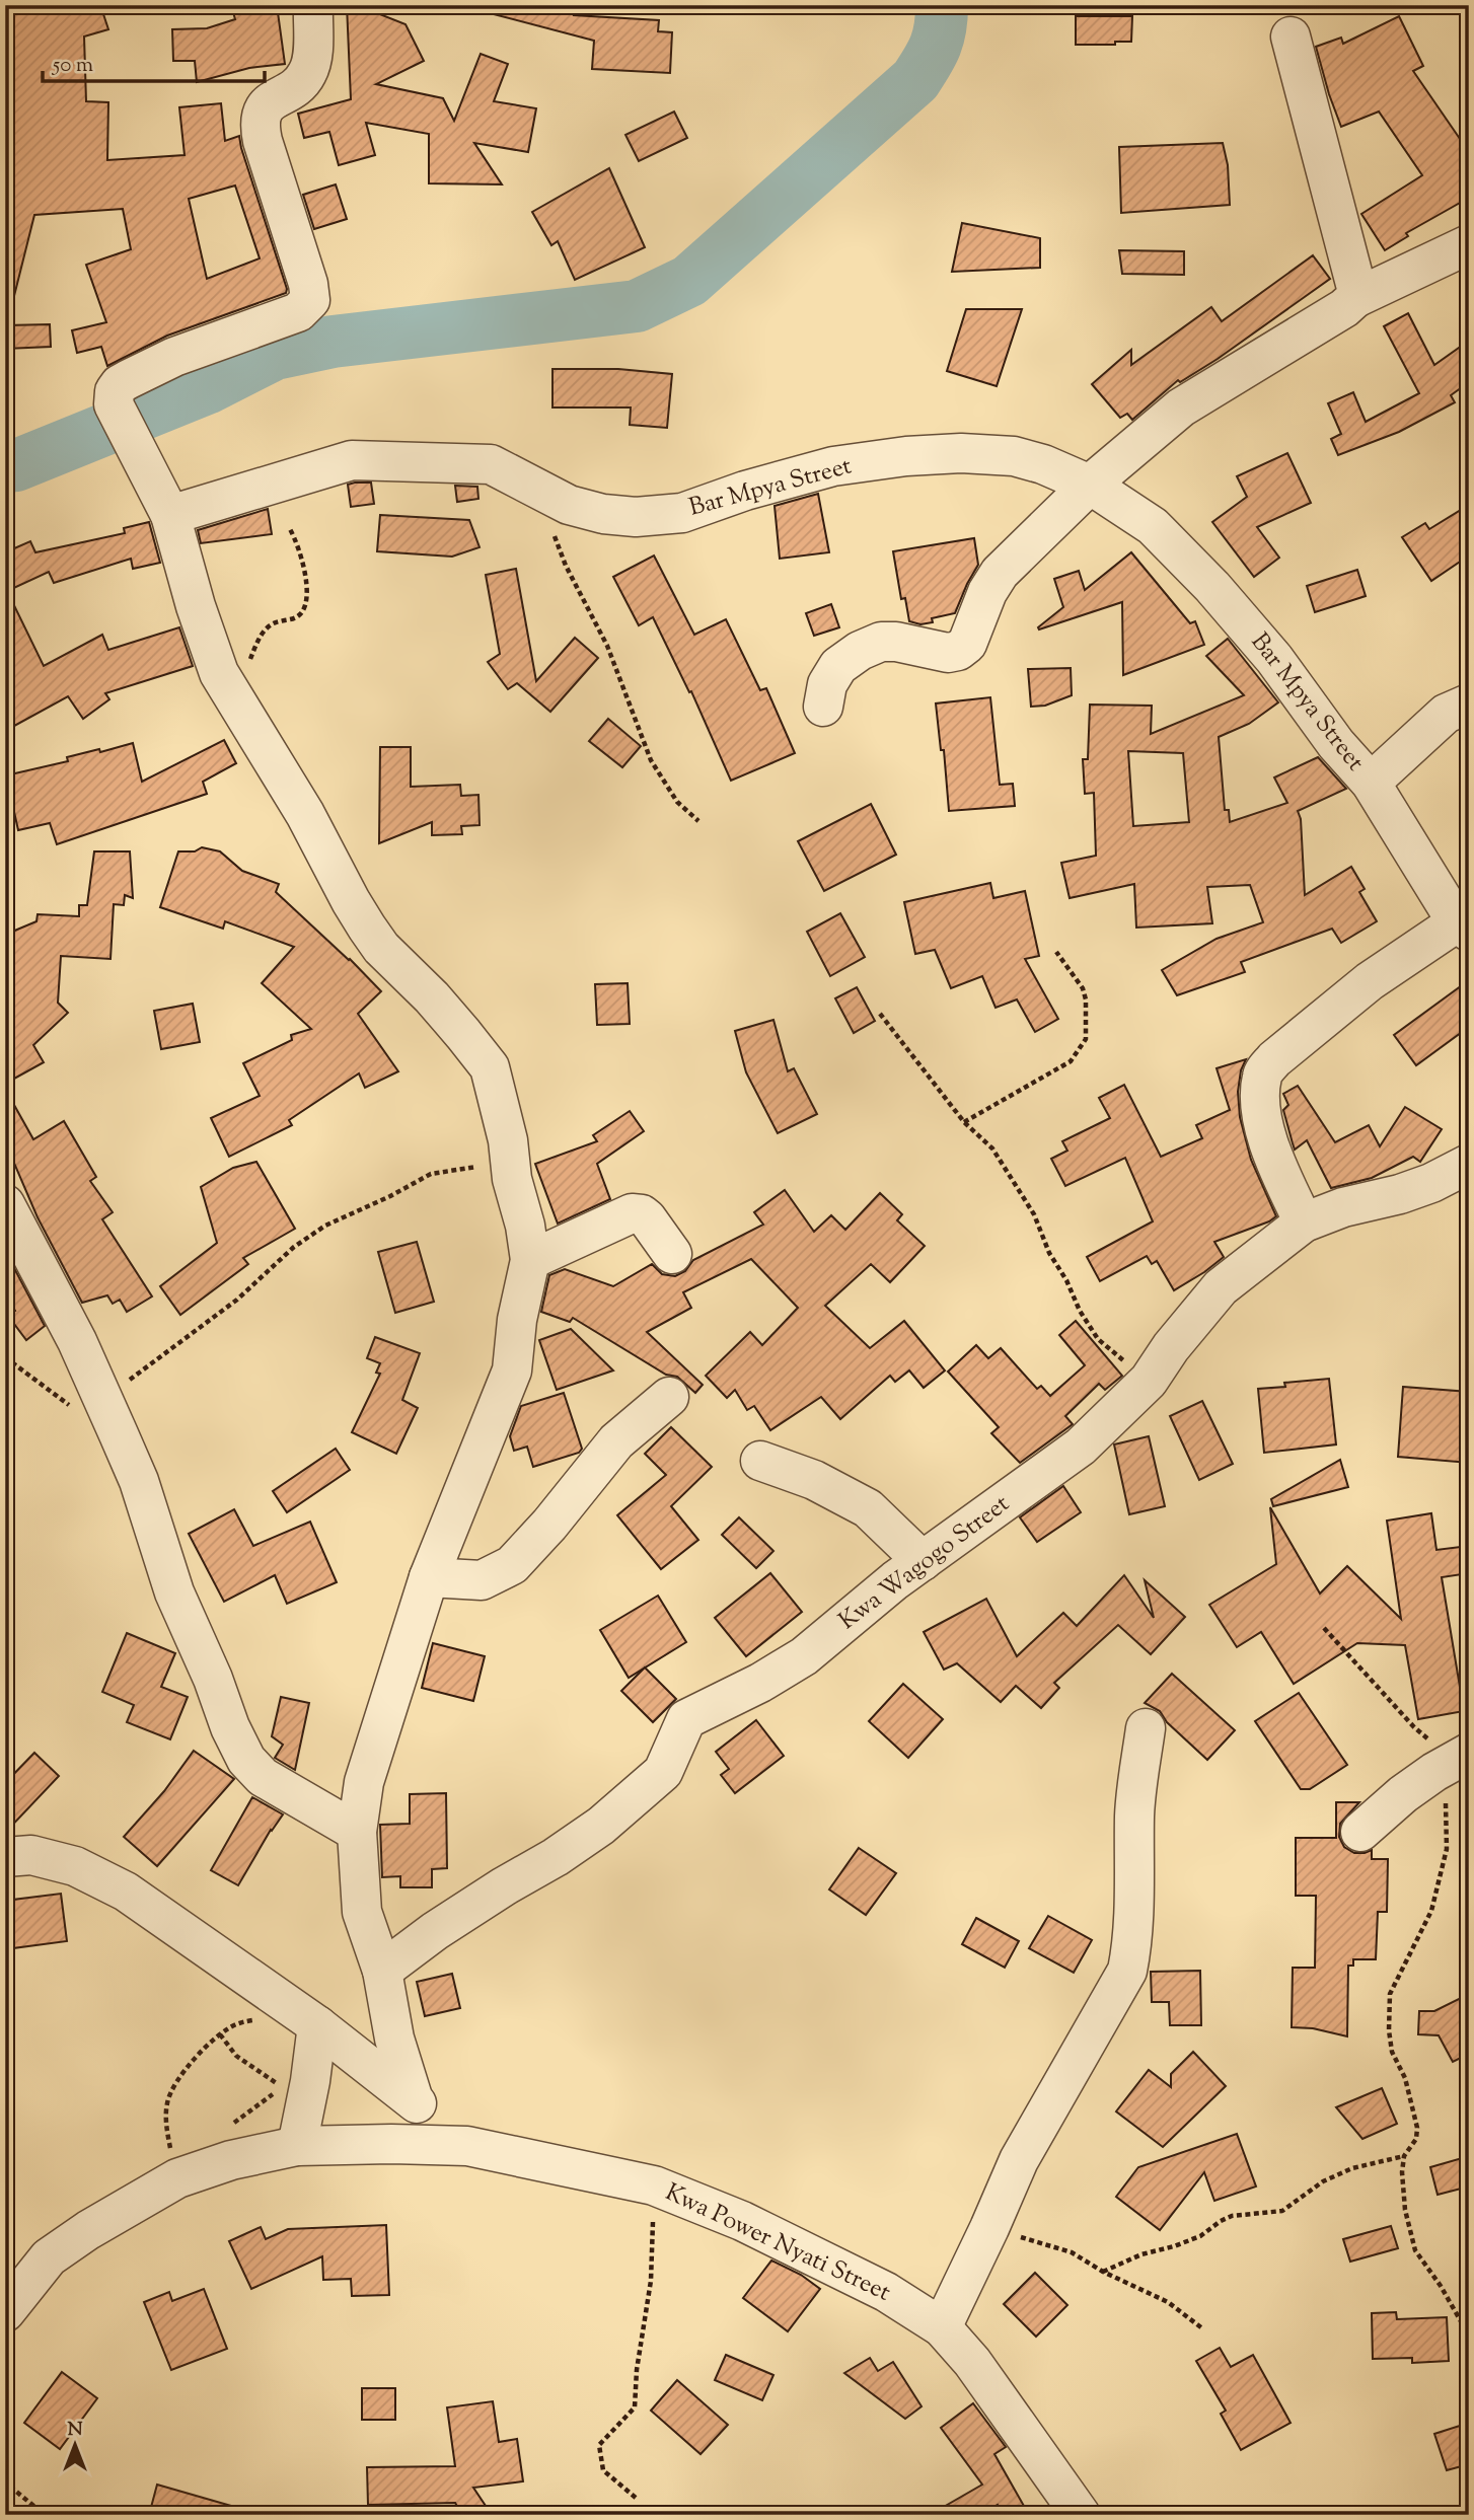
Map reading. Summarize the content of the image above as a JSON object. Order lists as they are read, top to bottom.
{
  "streets": {
    "street": ["Bar Mpya Street", "Kwa Wagogo Street", "Kwa Power Nyati Street"]
  },
  "scale_bar": "50 m",
  "north": "top"
}
